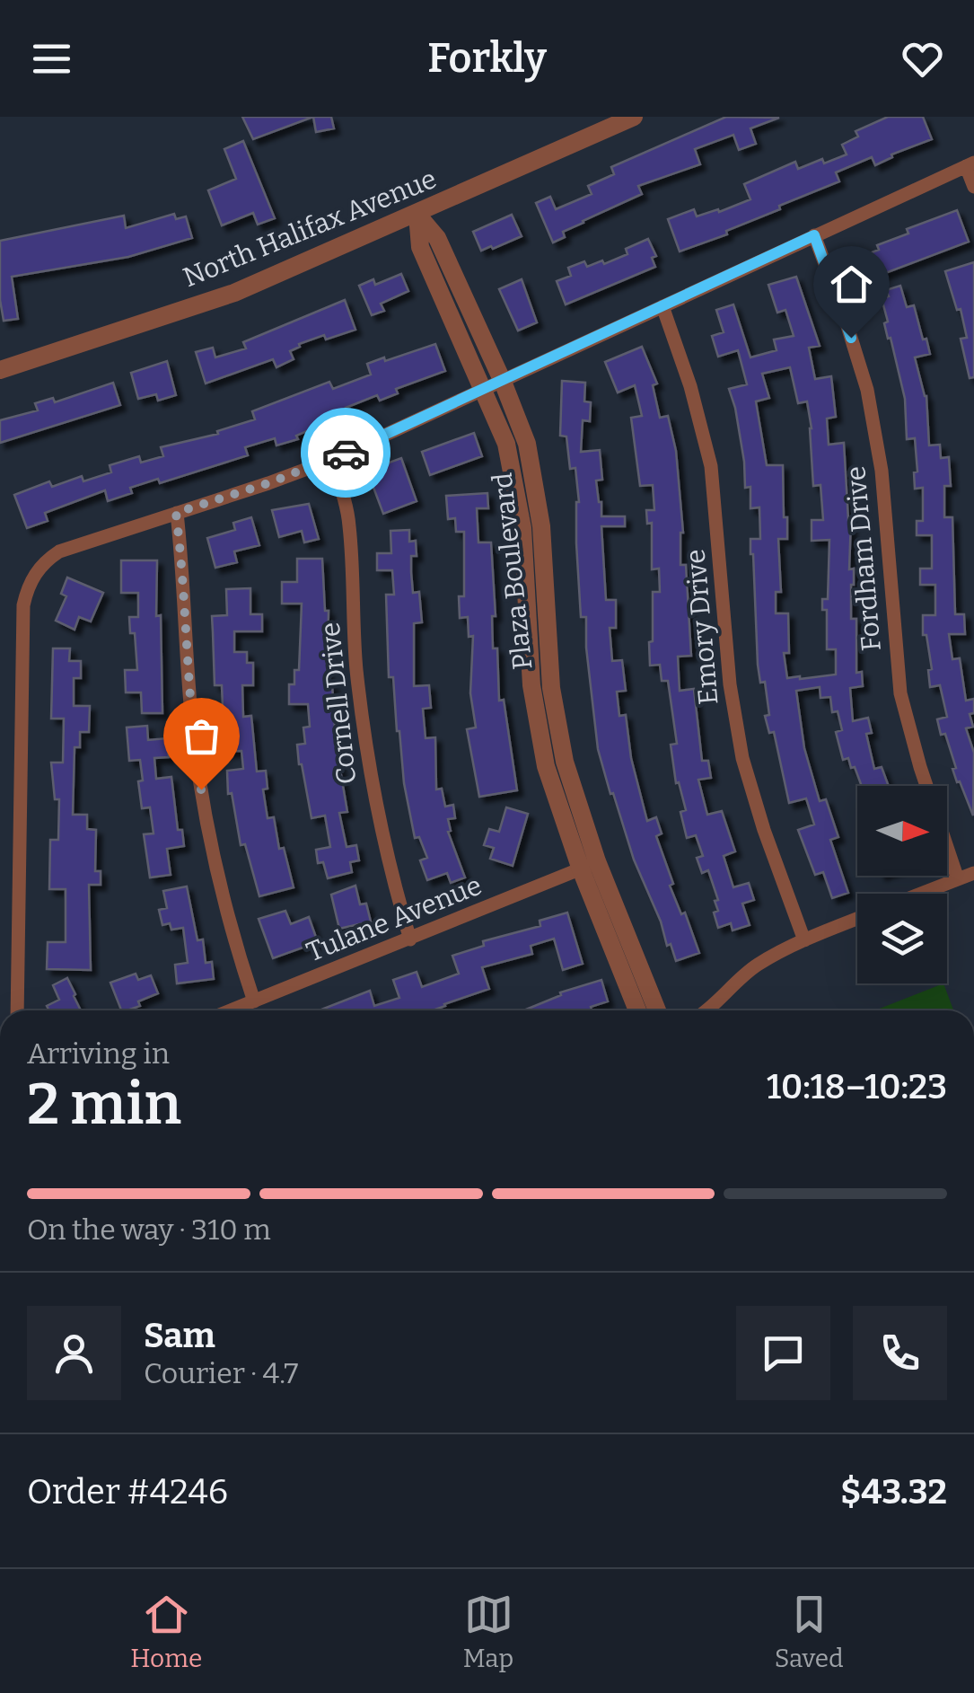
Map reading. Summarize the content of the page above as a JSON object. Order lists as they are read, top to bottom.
{
  "streets": {
    "street": [
      "North Halifax Avenue",
      "Fordham Drive",
      "Plaza Boulevard",
      "Emory Drive",
      "Cornell Drive",
      "Tulane Avenue"
    ]
  },
  "crossings": [
    ["North Halifax Avenue", "Plaza Boulevard"],
    ["Plaza Boulevard", "Tulane Avenue"],
    ["Cornell Drive", "Tulane Avenue"]
  ],
  "north": "right",
  "page": {
    "header": "Forkly",
    "heading": ["2 min", "Arriving in", "10:18–10:23"],
    "panel": [
      "Sam",
      "Courier · 4.7",
      "Order #4246",
      "$43.32"
    ],
    "bar": "On the way · 310 m",
    "tabs": ["Home", "Map", "Saved"]
  }
}
